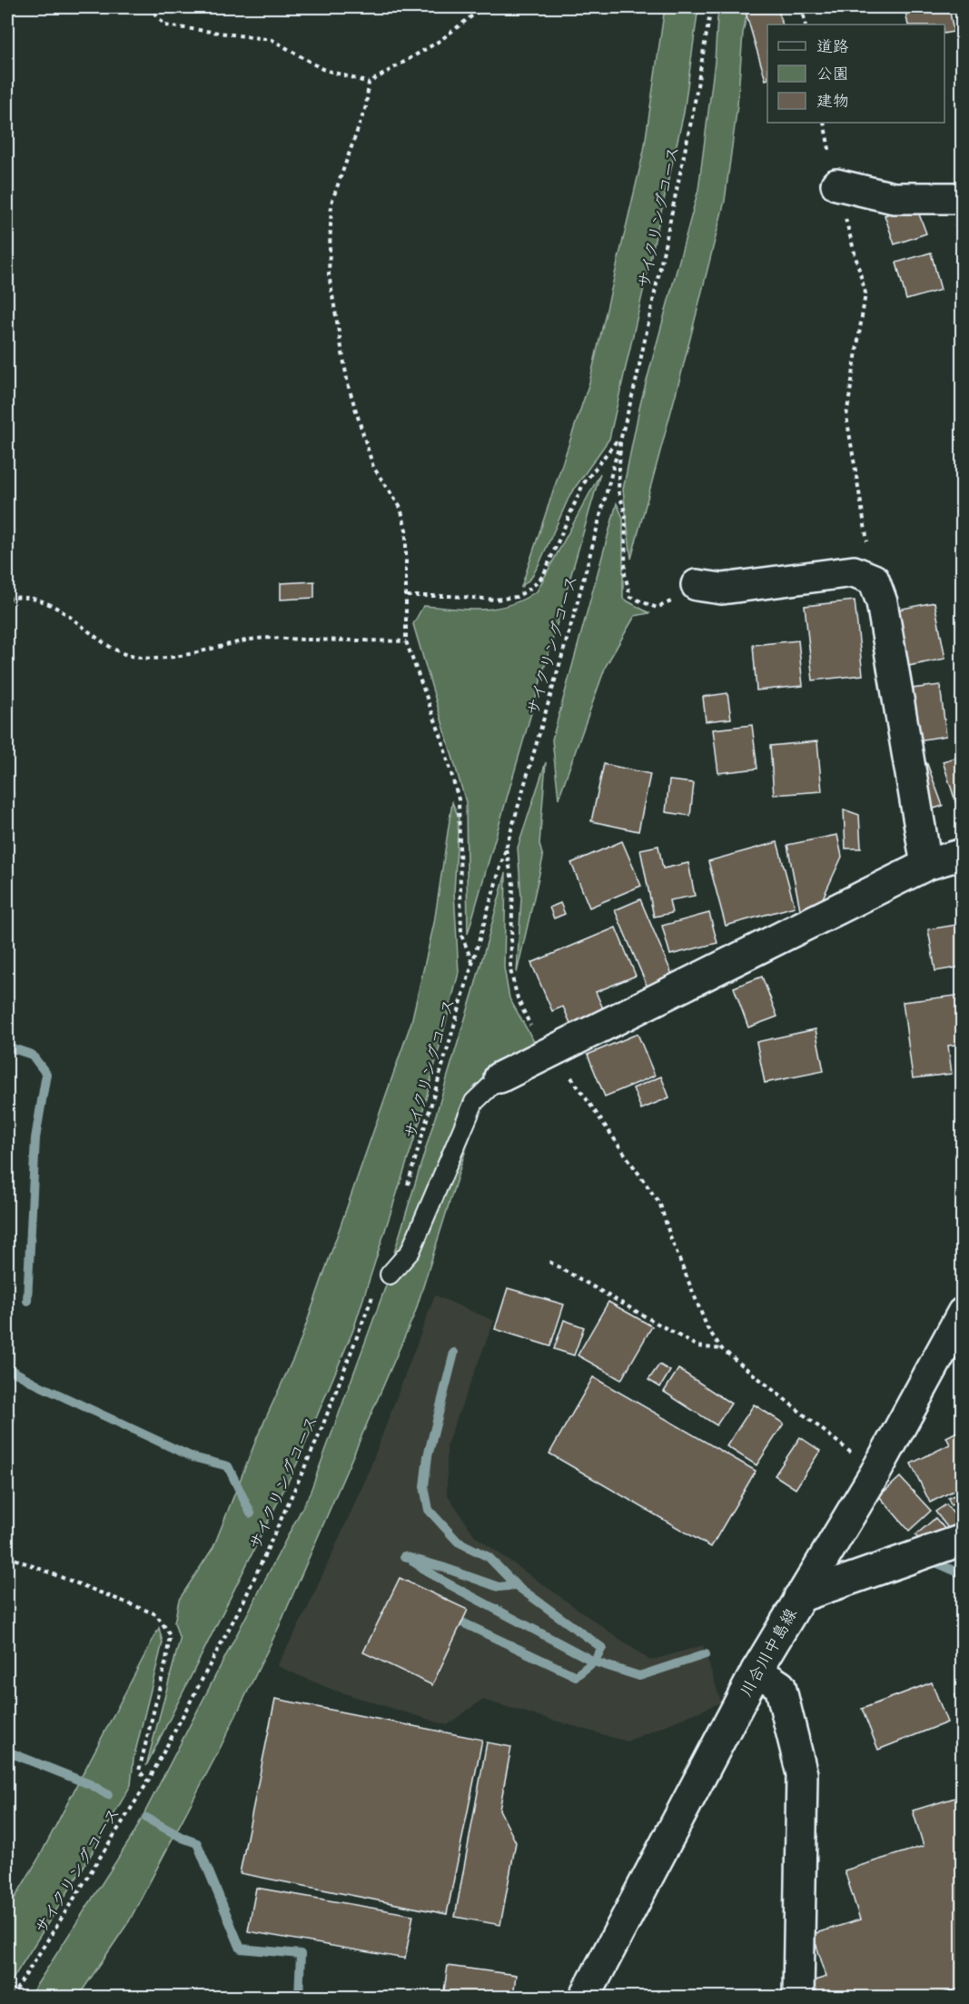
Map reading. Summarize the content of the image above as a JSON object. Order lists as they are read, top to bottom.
{
  "streets": {
    "street": ["川合川中島線"],
    "path": ["サイクリングコース"]
  },
  "legend": ["道路", "公園", "建物"]
}
